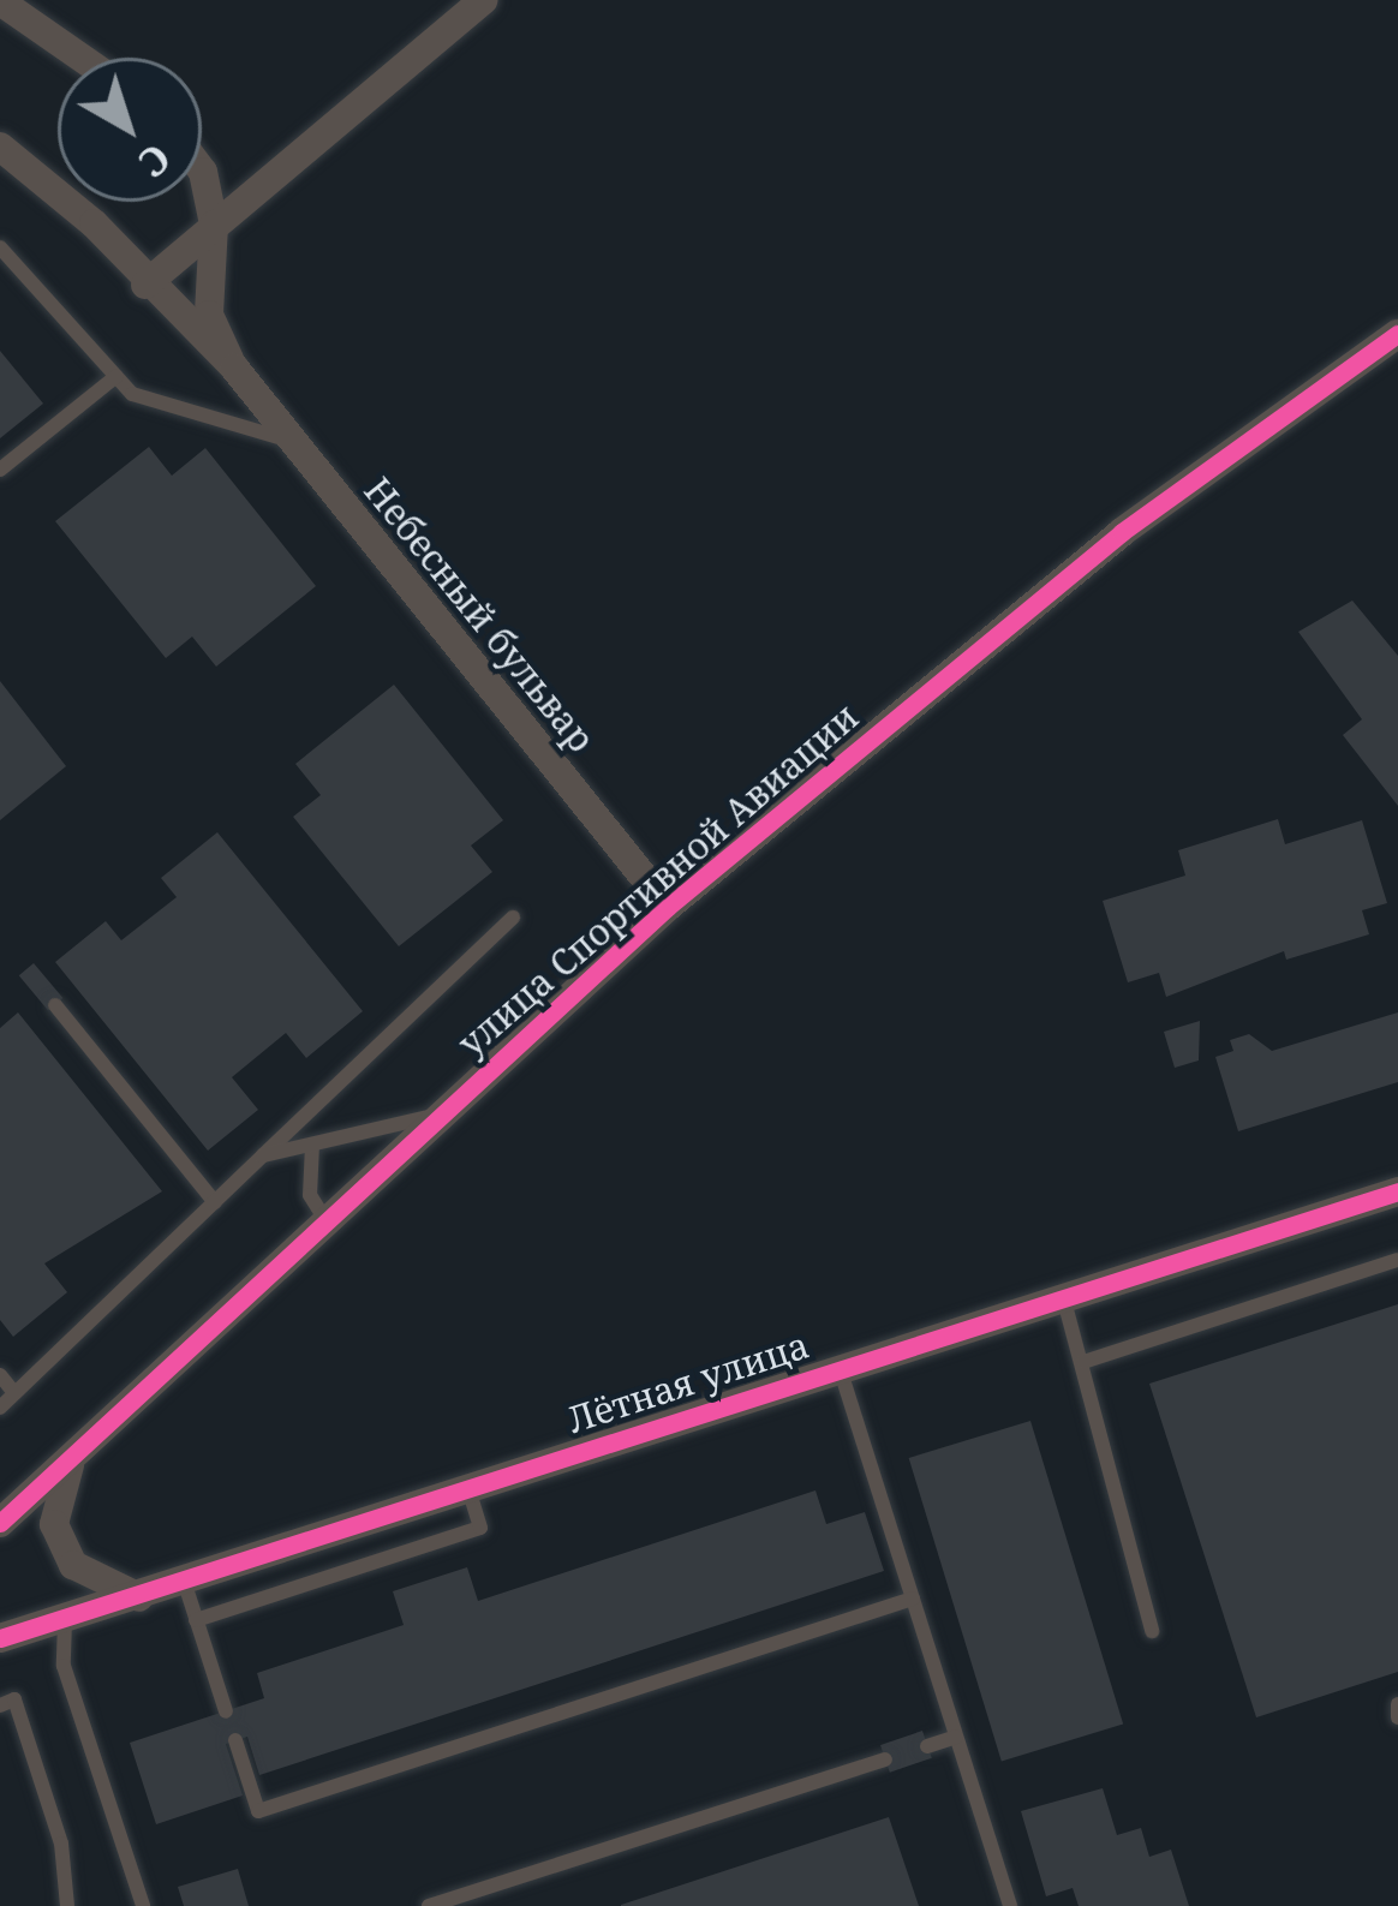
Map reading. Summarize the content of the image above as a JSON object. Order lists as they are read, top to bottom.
{
  "streets": {
    "street": ["Небесный бульвар", "улица Спортивной Авиации", "Лётная улица"]
  },
  "crossings": [
    ["Небесный бульвар", "улица Спортивной Авиации"]
  ],
  "north": "bottom right"
}
